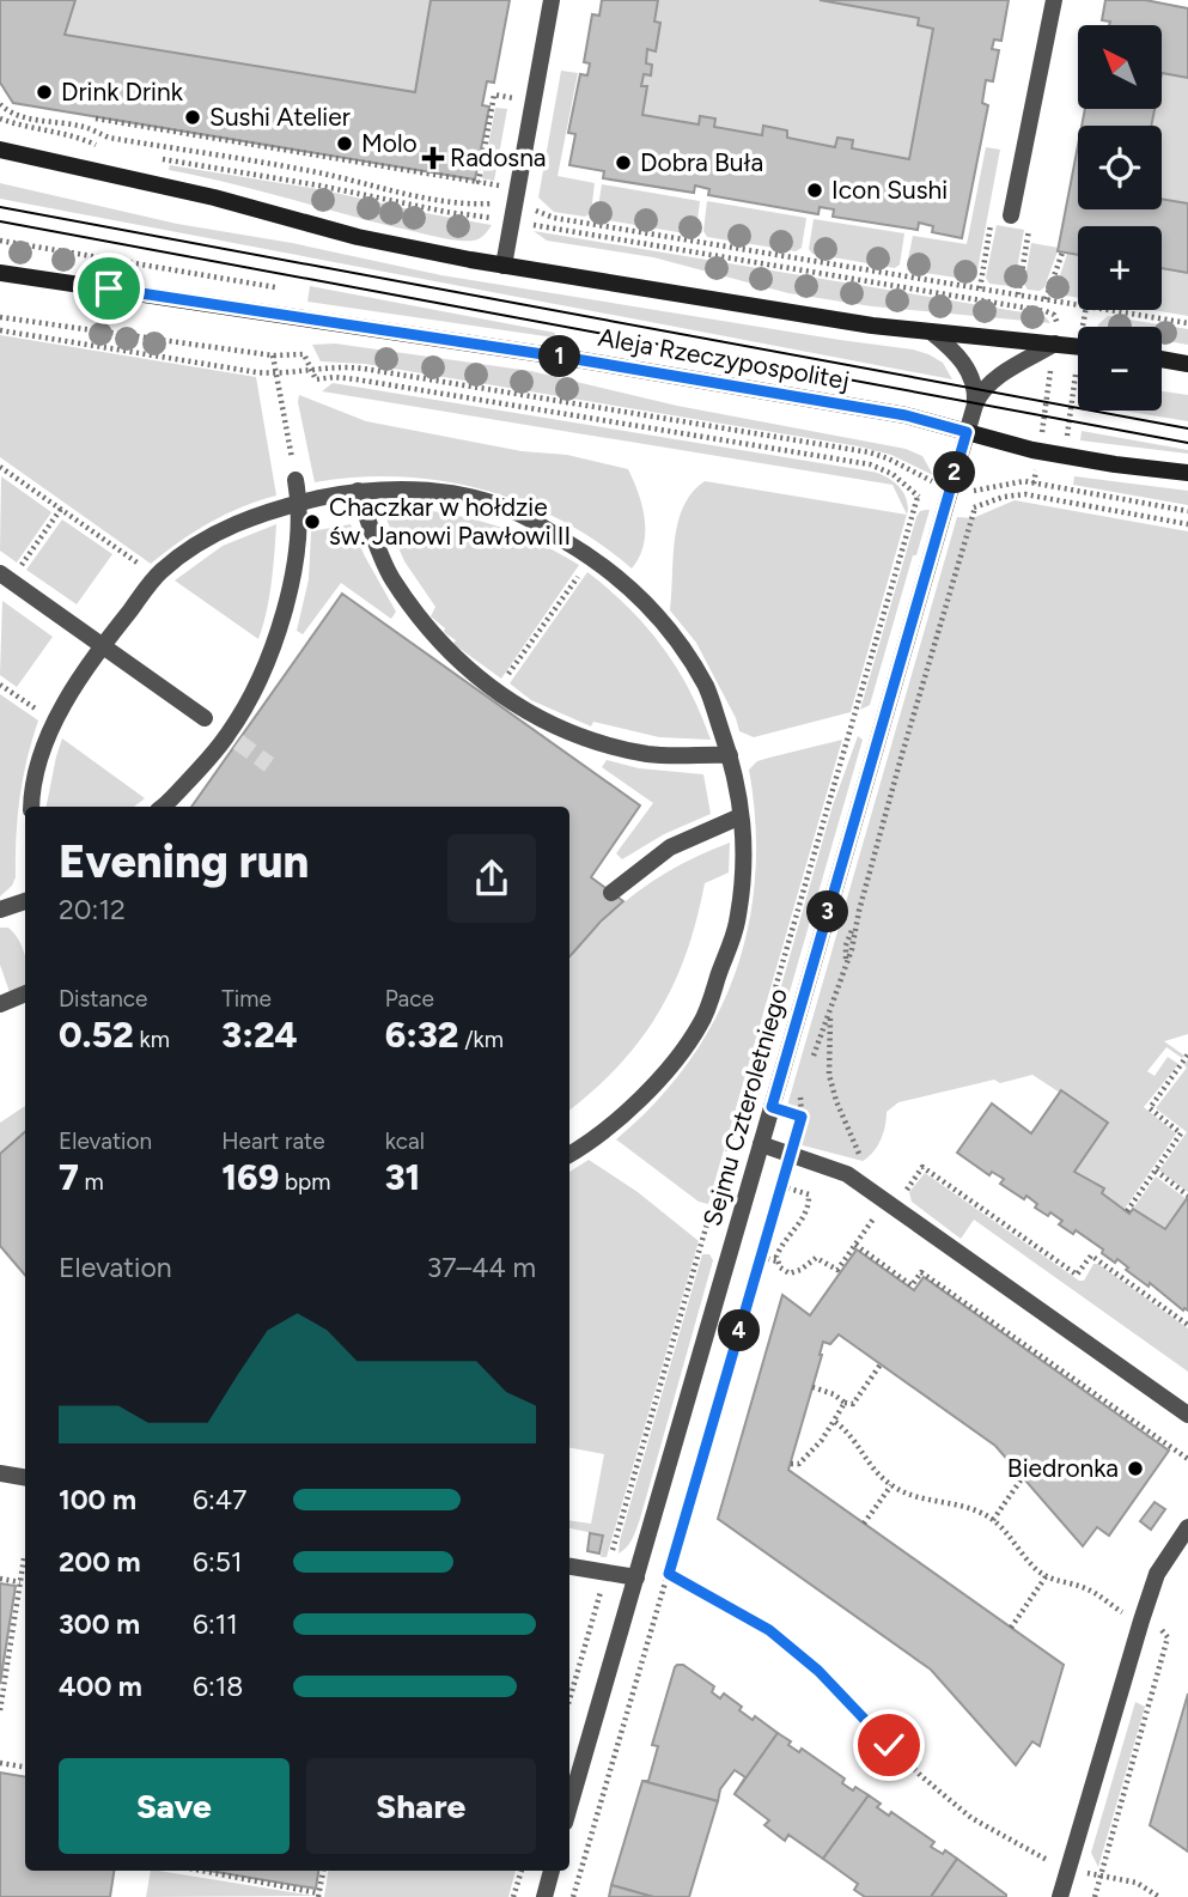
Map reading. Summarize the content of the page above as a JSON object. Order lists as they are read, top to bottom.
{
  "streets": {
    "street": ["Aleja Rzeczypospolitej", "Sejmu Czteroletniego"]
  },
  "crossings": [
    ["Aleja Rzeczypospolitej", "Sejmu Czteroletniego"]
  ],
  "places": {
    "other": [
      "Drink Drink",
      "Sushi Atelier",
      "Molo",
      "Dobra Buła",
      "Icon Sushi",
      "Chaczkar w hołdzie św. Janowi Pawłowi II",
      "Biedronka"
    ],
    "health": ["Radosna"]
  },
  "north": "top left",
  "page": {
    "map_buttons": ["+", "−"],
    "pins": [
      "1",
      "2",
      "3",
      "4"
    ],
    "heading": ["Evening run", "20:12"],
    "stats": [
      ["Distance", "0.52 km"],
      ["Time", "3:24"],
      ["Pace", "6:32 /km"],
      ["Elevation", "7 m"],
      ["Heart rate", "169 bpm"],
      ["kcal", "31"]
    ],
    "chart": ["Elevation", "37–44 m"],
    "list": [
      {
        "name": "100 m",
        "note": "6:47"
      },
      {
        "name": "200 m",
        "note": "6:51"
      },
      {
        "name": "300 m",
        "note": "6:11"
      },
      {
        "name": "400 m",
        "note": "6:18"
      }
    ],
    "buttons": ["Save", "Share"]
  }
}
